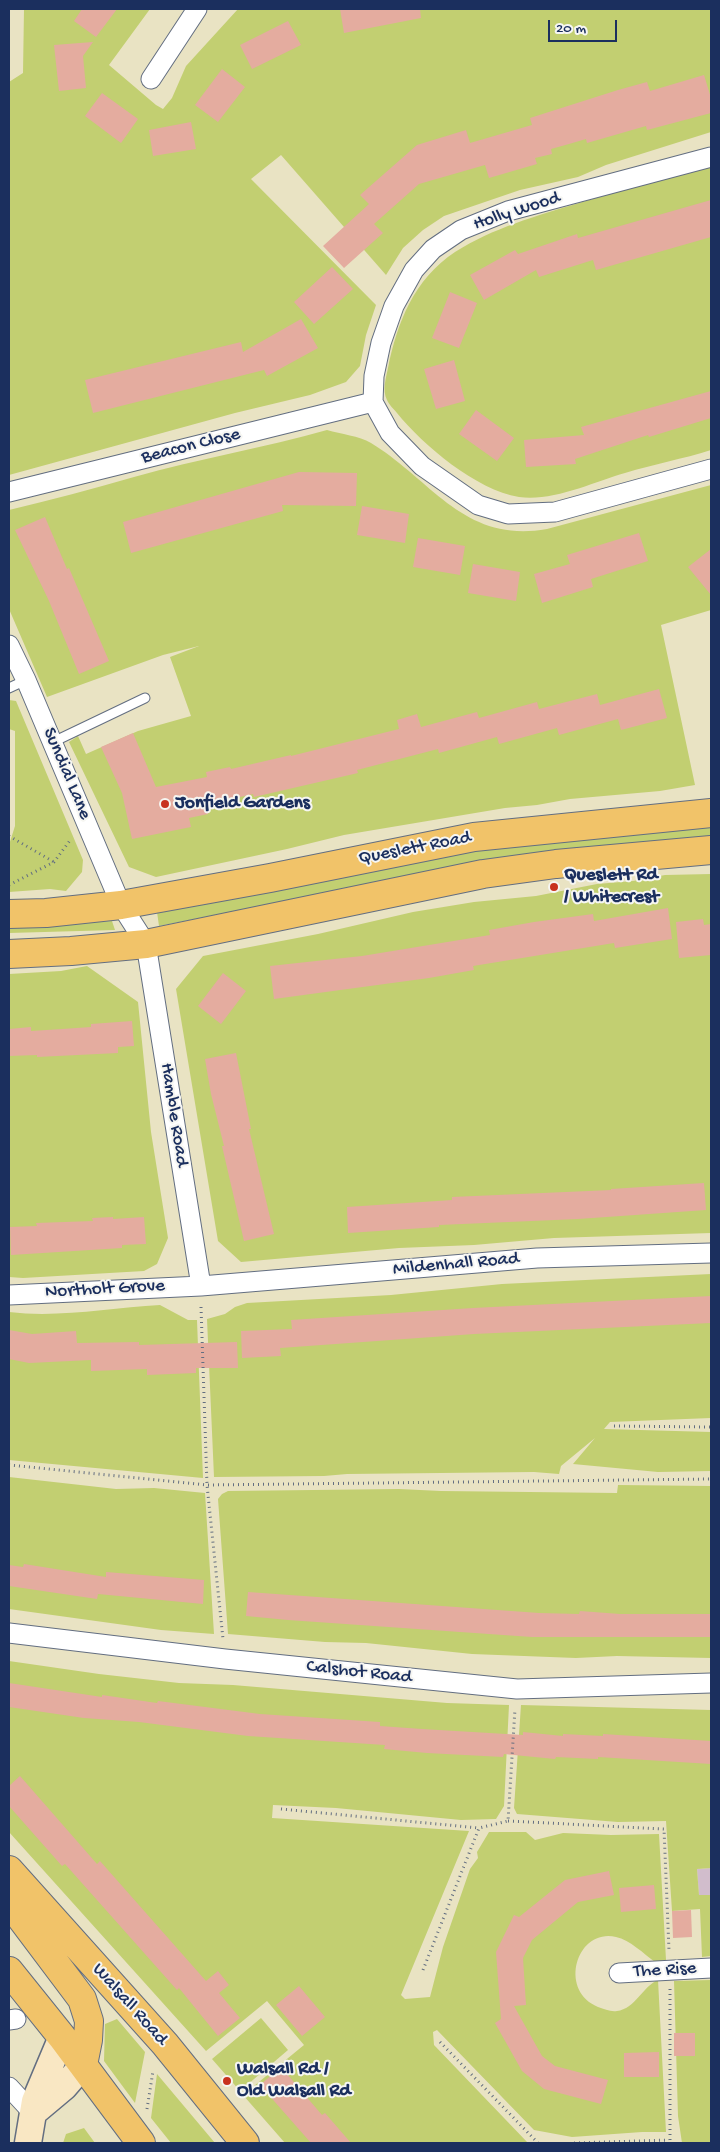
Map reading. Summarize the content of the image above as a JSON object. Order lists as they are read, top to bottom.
{
  "streets": {
    "highway": ["Queslett Road", "Walsall Road"],
    "street": [
      "Holly Wood",
      "Beacon Close",
      "Sundial Lane",
      "Hamble Road",
      "Mildenhall Road",
      "Northolt Grove",
      "Calshot Road",
      "The Rise"
    ]
  },
  "crossings": [
    ["Holly Wood", "Beacon Close"],
    ["Sundial Lane", "Queslett Road"],
    ["Queslett Road", "Hamble Road"],
    ["Hamble Road", "Mildenhall Road"],
    ["Hamble Road", "Northolt Grove"],
    ["Mildenhall Road", "Northolt Grove"]
  ],
  "places": ["Jonfield Gardens", "Queslett Rd / Whitecrest", "Walsall Rd / Old Walsall Rd"],
  "scale_bar": "20 m"
}
